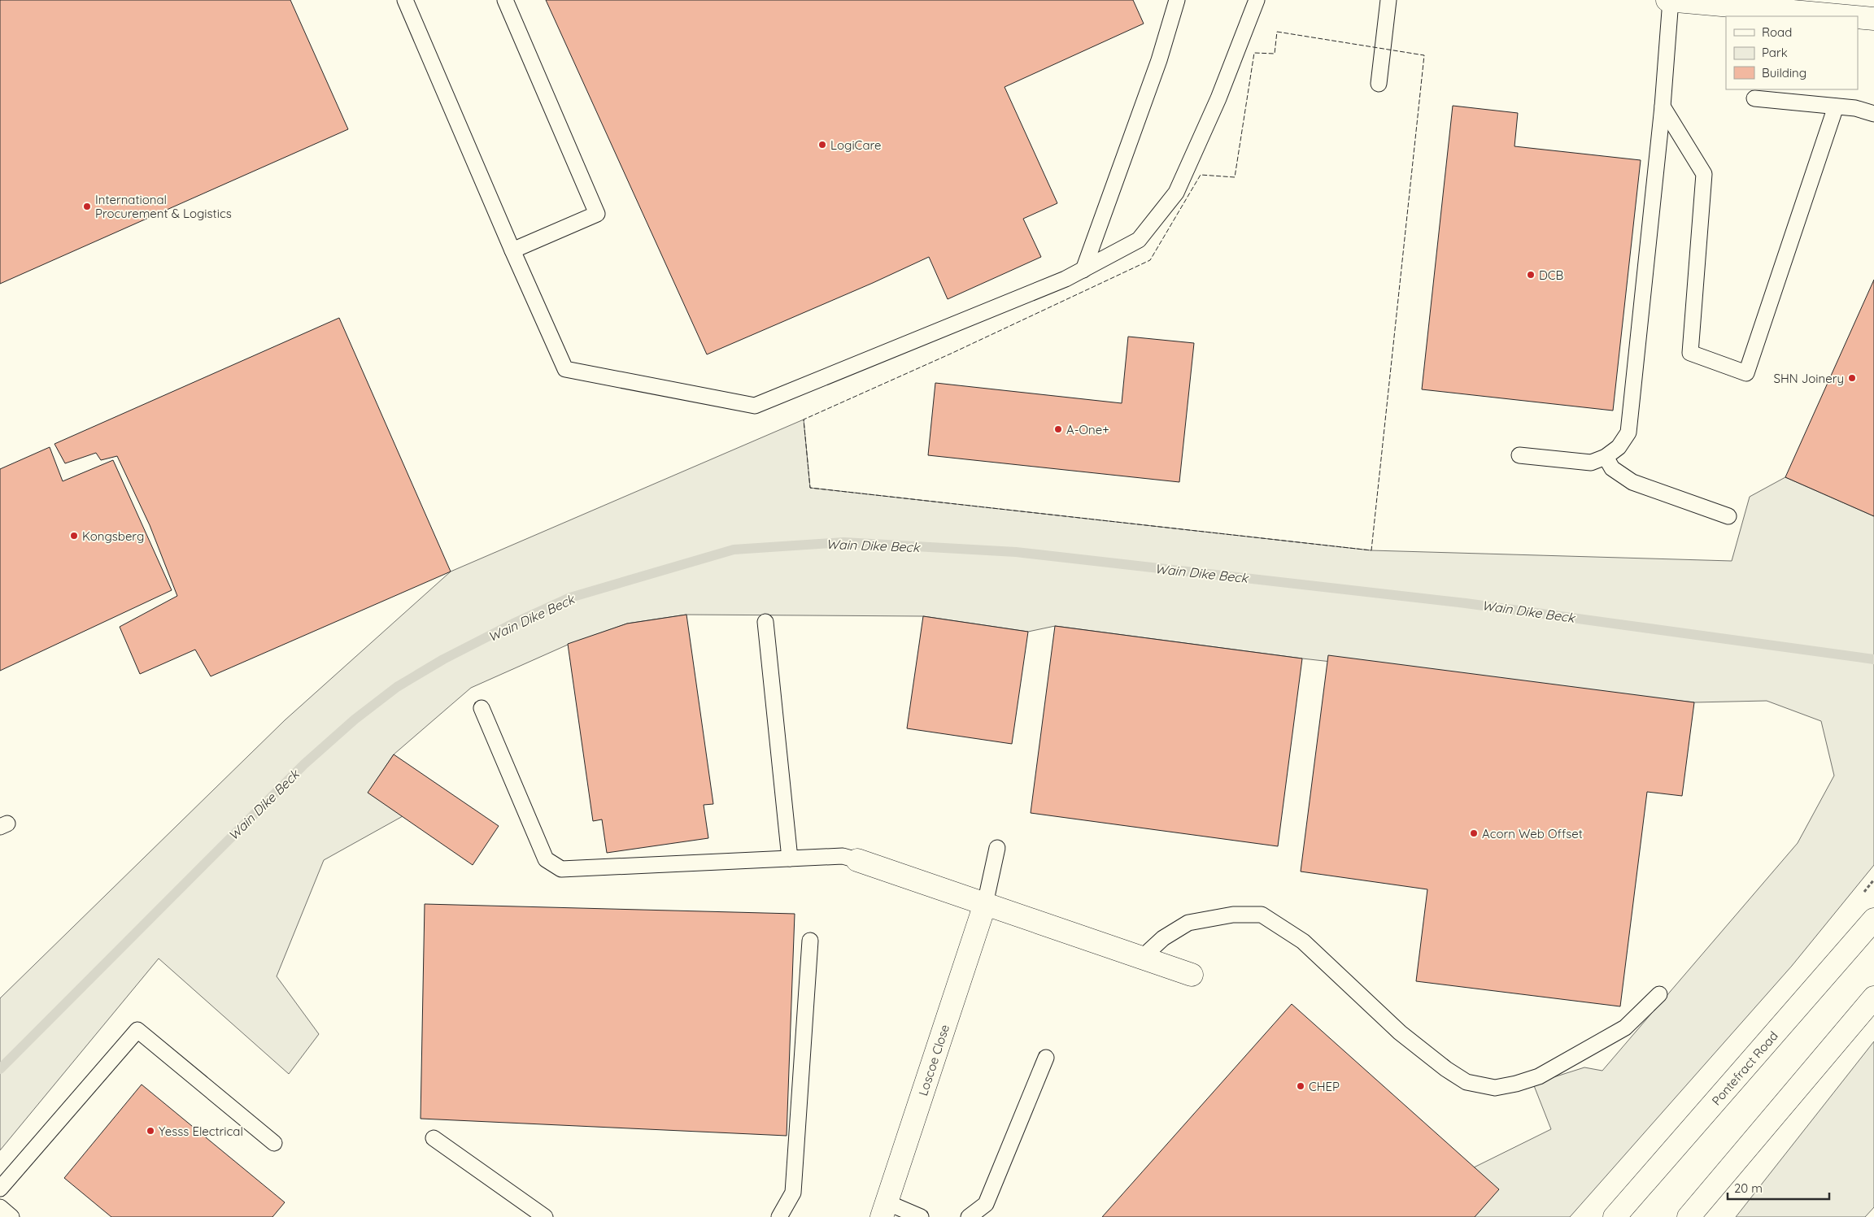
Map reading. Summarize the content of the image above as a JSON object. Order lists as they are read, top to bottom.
{
  "streets": {
    "street": ["Loscoe Close", "Pontefract Road"]
  },
  "water": ["Wain Dike Beck"],
  "places": [
    "LogiCare",
    "International Procurement & Logistics",
    "DCB",
    "SHN Joinery",
    "A-One+",
    "Kongsberg",
    "Acorn Web Offset",
    "CHEP",
    "Yesss Electrical"
  ],
  "legend": ["Road", "Park", "Building"],
  "scale_bar": "20 m"
}
